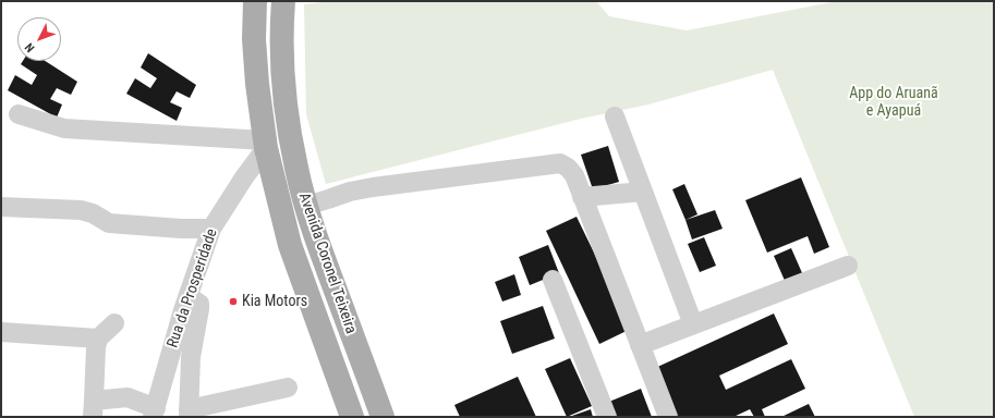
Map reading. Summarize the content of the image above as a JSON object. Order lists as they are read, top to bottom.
{
  "streets": {
    "main road": ["Avenida Coronel Teixeira"],
    "street": ["Rua da Prosperidade"]
  },
  "crossings": [
    ["Avenida Coronel Teixeira", "Rua da Prosperidade"]
  ],
  "parks": ["App do Aruanã e Ayapuá"],
  "places": ["Kia Motors"],
  "north": "bottom left"
}
